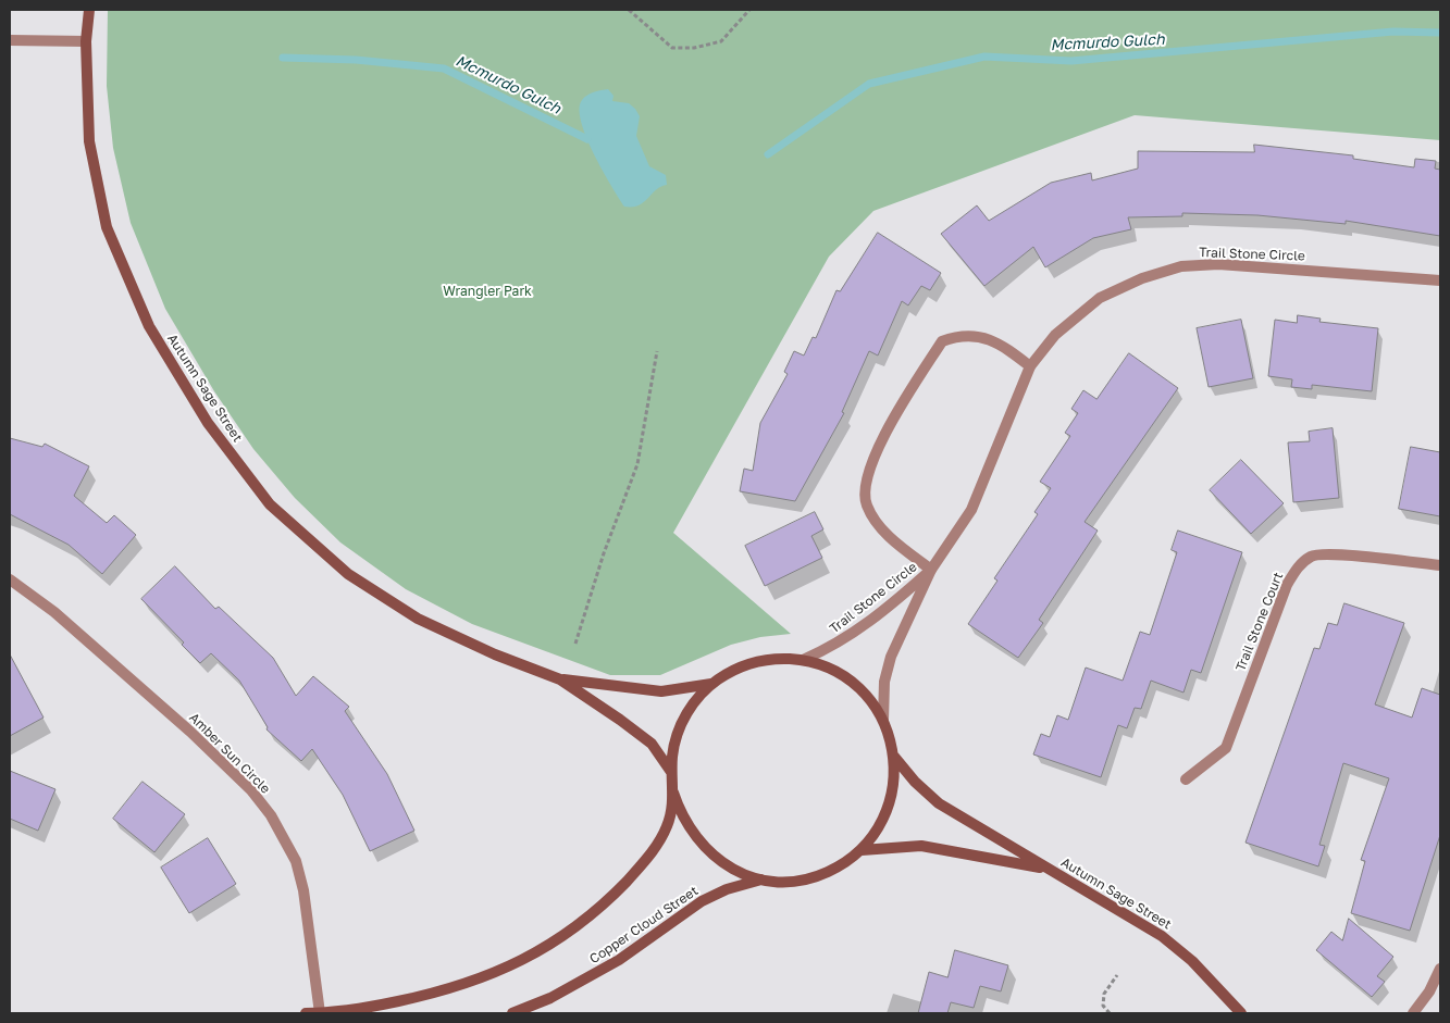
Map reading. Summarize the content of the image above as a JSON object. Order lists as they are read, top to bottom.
{
  "streets": {
    "street": [
      "Trail Stone Circle",
      "Autumn Sage Street",
      "Trail Stone Court",
      "Amber Sun Circle",
      "Copper Cloud Street"
    ]
  },
  "water": ["Mcmurdo Gulch"],
  "parks": ["Wrangler Park"]
}
